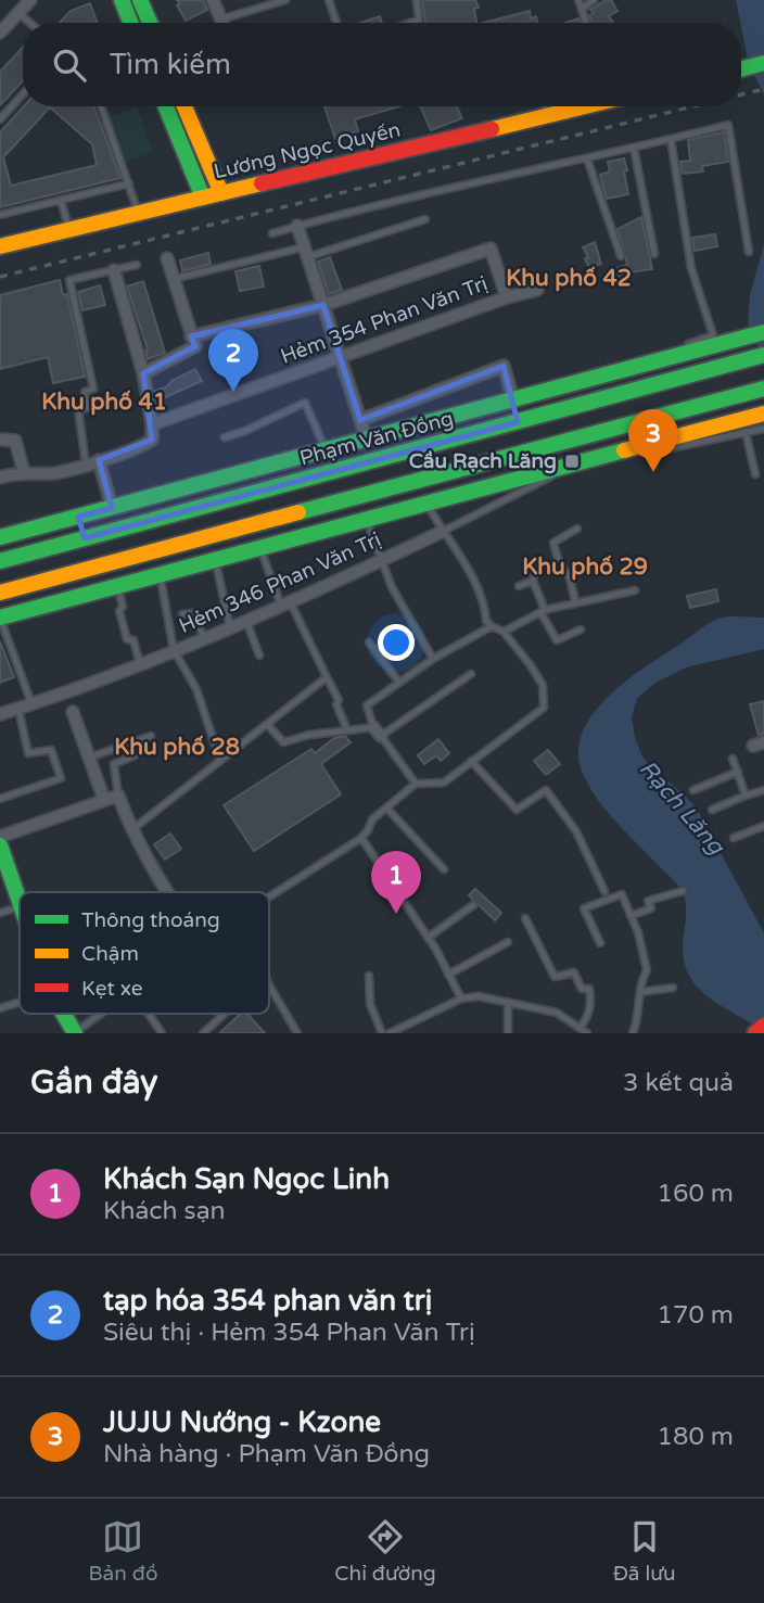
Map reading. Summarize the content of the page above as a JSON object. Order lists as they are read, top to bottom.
{
  "streets": {
    "main road": ["Lương Ngọc Quyến", "Phạm Văn Đồng"],
    "street": ["Hẻm 354 Phan Văn Trị", "Hẻm 346 Phan Văn Trị"]
  },
  "districts": [
    "Khu phố 42",
    "Khu phố 41",
    "Khu phố 29",
    "Khu phố 28"
  ],
  "water": ["Rạch Lăng"],
  "places": {
    "transit": ["Cầu Rạch Lăng"]
  },
  "legend": ["Thông thoáng", "Chậm", "Kẹt xe"],
  "page": {
    "search": "Tìm kiếm",
    "pins": ["2", "3", "1"],
    "heading": ["Gần đây", "3 kết quả"],
    "list": [
      {
        "mark": "1",
        "name": "Khách Sạn Ngọc Linh",
        "note": "Khách sạn",
        "value": "160 m"
      },
      {
        "mark": "2",
        "name": "tạp hóa 354 phan văn trị",
        "note": "Siêu thị · Hẻm 354 Phan Văn Trị",
        "value": "170 m"
      },
      {
        "mark": "3",
        "name": "JUJU Nướng - Kzone",
        "note": "Nhà hàng · Phạm Văn Đồng",
        "value": "180 m"
      }
    ],
    "nav": ["Bản đồ", "Chỉ đường", "Đã lưu"]
  }
}
